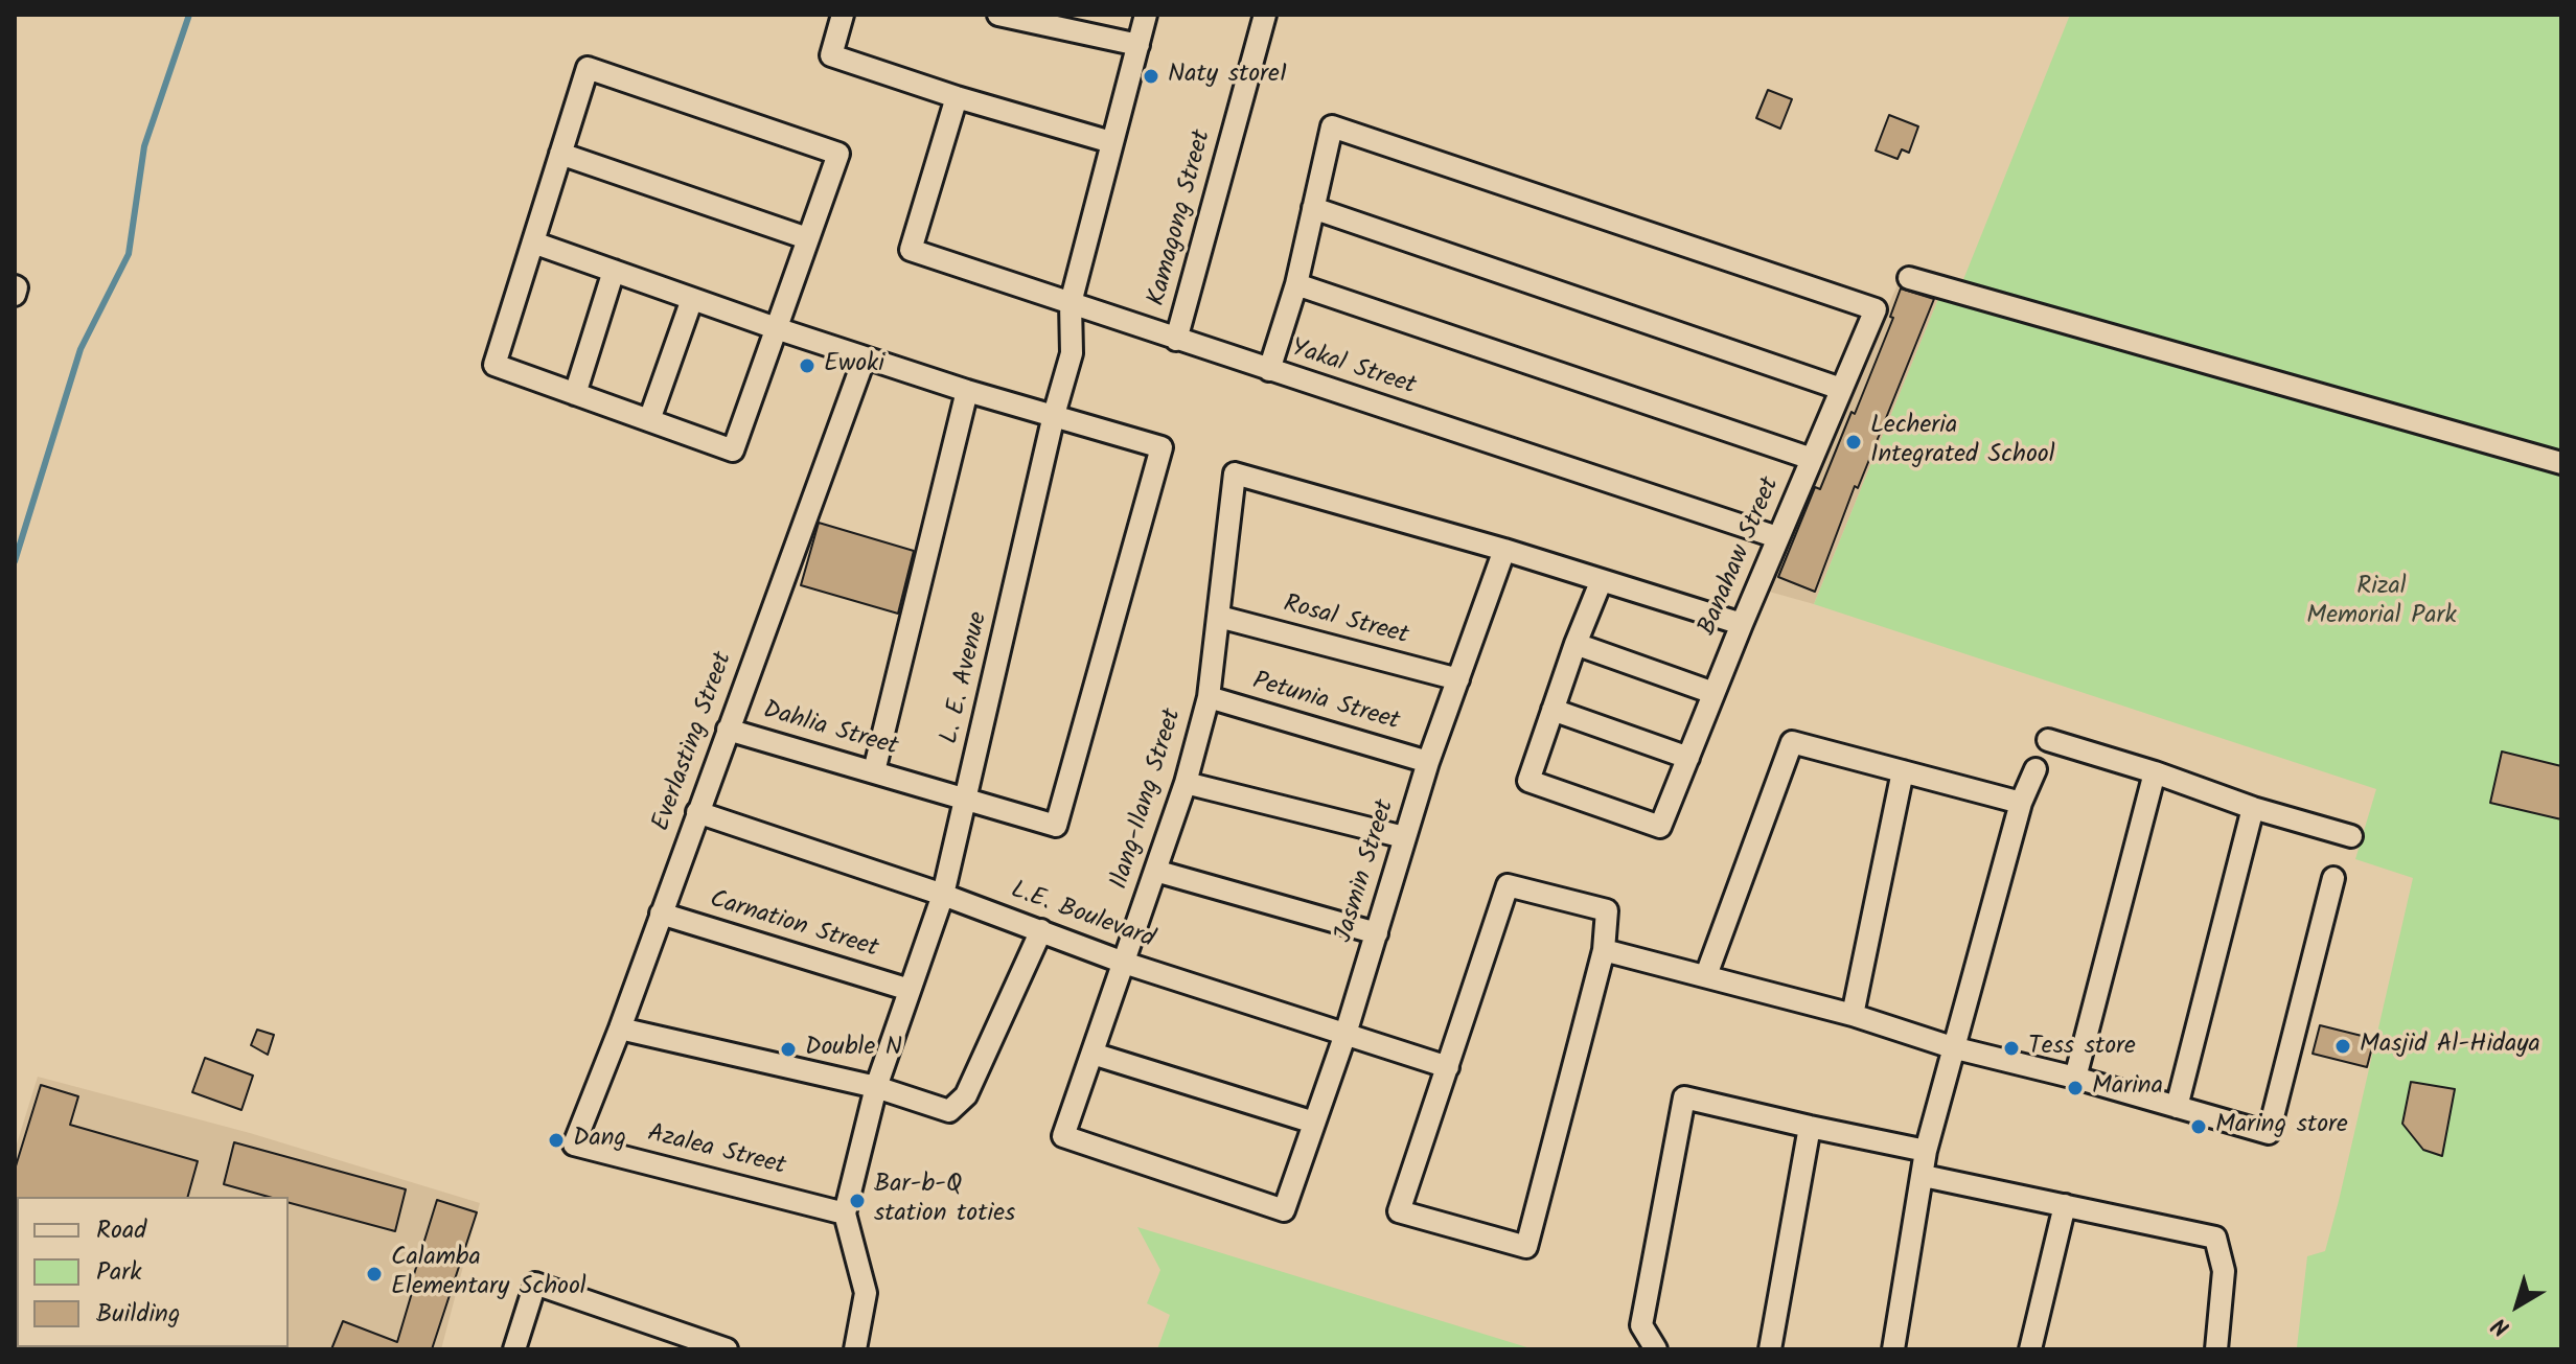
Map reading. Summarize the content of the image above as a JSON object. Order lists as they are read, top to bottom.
{
  "streets": {
    "street": [
      "Kamagong Street",
      "Yakal Street",
      "Banahaw Street",
      "Rosal Street",
      "L. E. Avenue",
      "Petunia Street",
      "Dahlia Street",
      "Everlasting Street",
      "Ilang-Ilang Street",
      "Jasmin Street",
      "L.E. Boulevard",
      "Carnation Street",
      "Azalea Street"
    ]
  },
  "crossings": [
    ["Kamagong Street", "Yakal Street"],
    ["Yakal Street", "Banahaw Street"],
    ["Yakal Street", "L. E. Avenue"],
    ["Rosal Street", "Ilang-Ilang Street"],
    ["Rosal Street", "Jasmin Street"],
    ["L. E. Avenue", "Dahlia Street"],
    ["L. E. Avenue", "L.E. Boulevard"],
    ["L. E. Avenue", "Carnation Street"],
    ["L. E. Avenue", "Azalea Street"],
    ["Petunia Street", "Ilang-Ilang Street"],
    ["Petunia Street", "Jasmin Street"],
    ["Dahlia Street", "Everlasting Street"],
    ["Everlasting Street", "L.E. Boulevard"],
    ["Everlasting Street", "Carnation Street"],
    ["Everlasting Street", "Azalea Street"],
    ["Ilang-Ilang Street", "Jasmin Street"],
    ["Ilang-Ilang Street", "L.E. Boulevard"],
    ["Jasmin Street", "L.E. Boulevard"]
  ],
  "parks": ["Rizal Memorial Park"],
  "places": [
    "Naty store1",
    "Ewoki",
    "Lecheria Integrated School",
    "Masjid Al-Hidaya",
    "Tess store",
    "Double N",
    "Marina",
    "Maring store",
    "Dang",
    "Bar-b-Q station toties",
    "Calamba Elementary School"
  ],
  "legend": ["Road", "Park", "Building"],
  "north": "bottom left"
}
